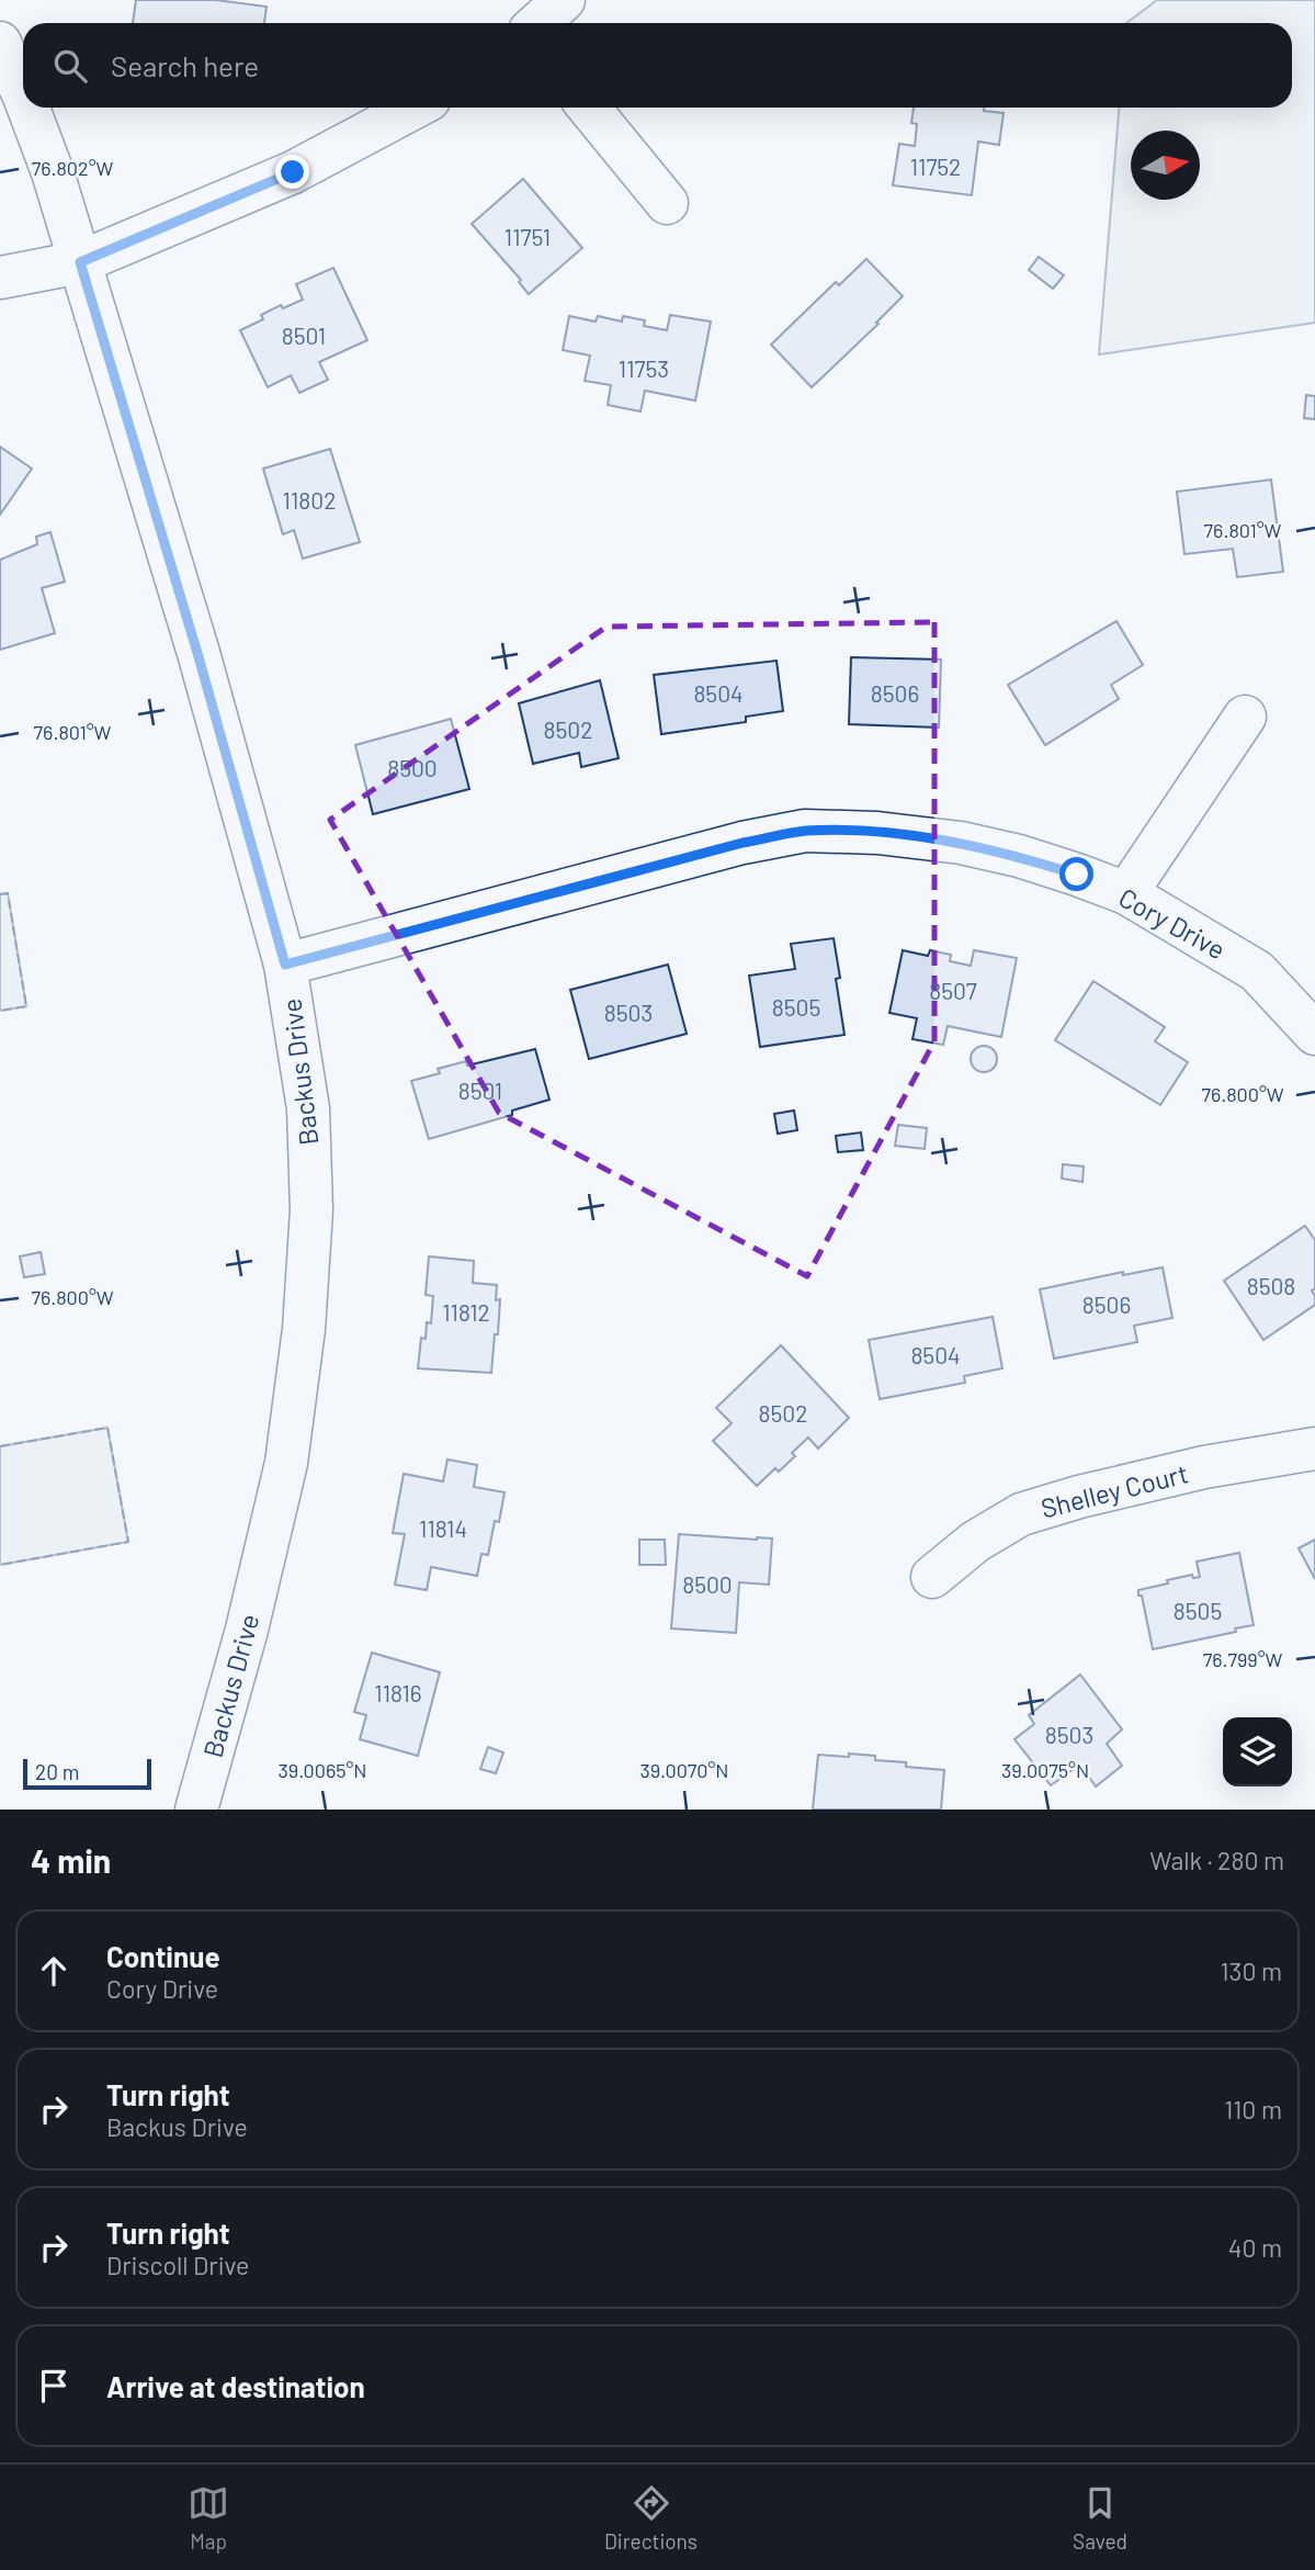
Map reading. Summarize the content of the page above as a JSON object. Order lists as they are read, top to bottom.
{
  "streets": {
    "street": ["Cory Drive", "Backus Drive", "Shelley Court"]
  },
  "crossings": [
    ["Cory Drive", "Backus Drive"]
  ],
  "house_numbers": [
    "11752",
    "11751",
    "8501",
    "11753",
    "11802",
    "8504",
    "8506",
    "8502",
    "8500",
    "8507",
    "8505",
    "8503",
    "8501",
    "8508",
    "8506",
    "11812",
    "8504",
    "8502",
    "11814",
    "8500",
    "8505",
    "11816",
    "8503"
  ],
  "scale_bar": "20 m",
  "north": "right",
  "page": {
    "search": "Search here",
    "scale": "20 m",
    "heading": ["4 min", "Walk · 280 m"],
    "list": [
      ["Continue", "Cory Drive", "130 m"],
      ["Turn right", "Backus Drive", "110 m"],
      ["Turn right", "Driscoll Drive", "40 m"],
      "Arrive at destination"
    ],
    "nav": ["Map", "Directions", "Saved"]
  },
  "coordinates": [
    "76.802°W",
    "76.801°W",
    "76.800°W",
    "76.799°W",
    "39.0065°N",
    "39.0070°N",
    "39.0075°N"
  ]
}
